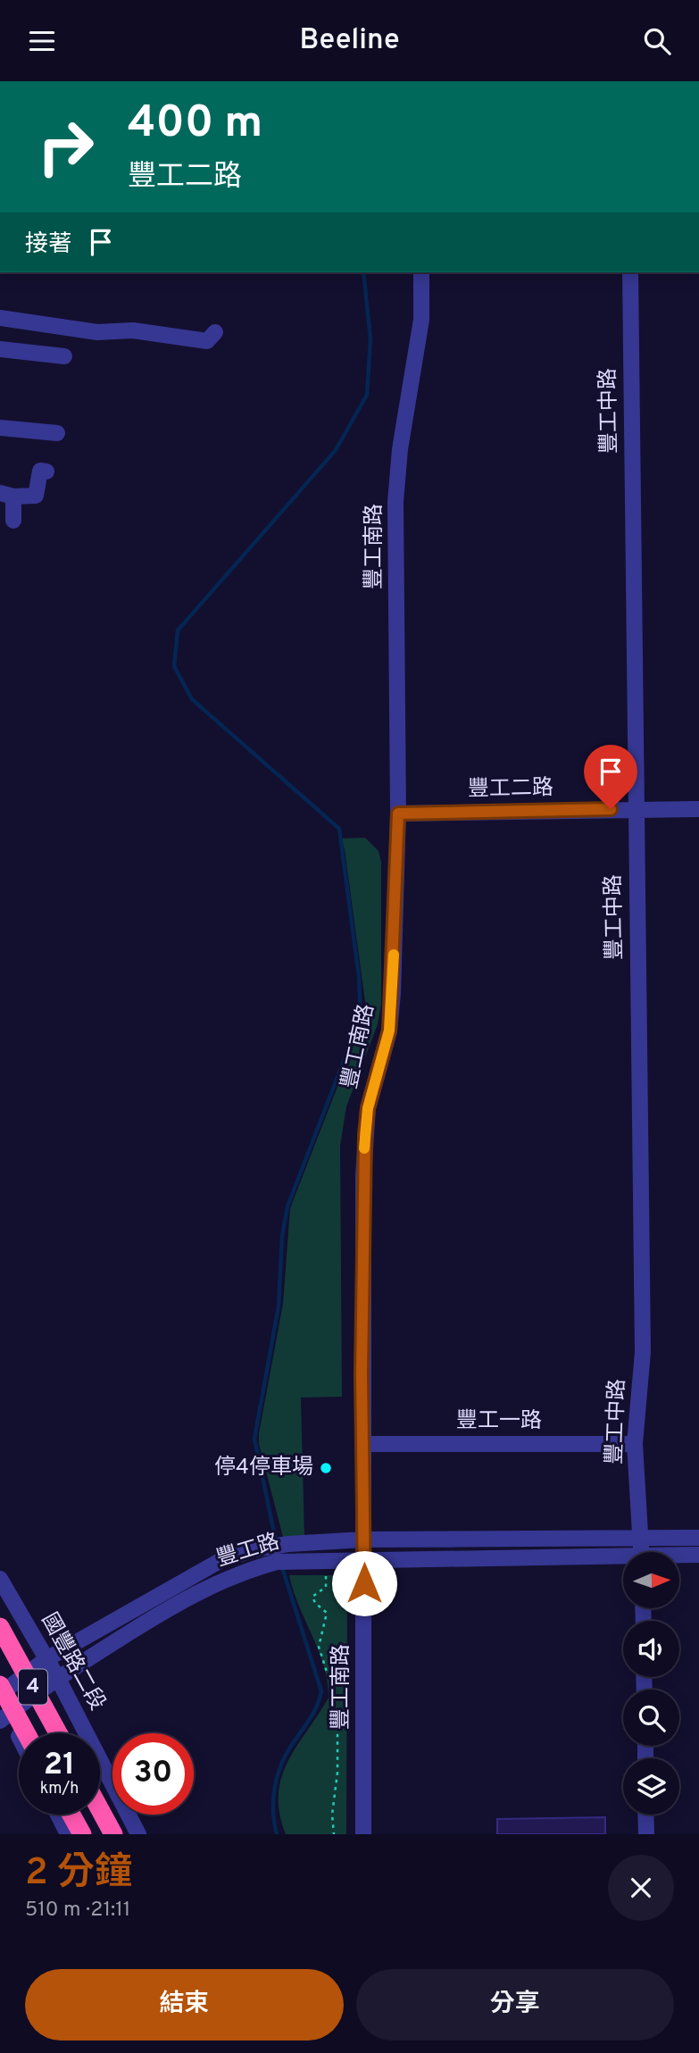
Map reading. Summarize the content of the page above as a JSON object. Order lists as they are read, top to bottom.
{
  "streets": {
    "highway": ["4"],
    "street": [
      "豐工中路",
      "豐工南路",
      "豐工二路",
      "豐工一路",
      "豐工路",
      "國豐路二段"
    ]
  },
  "crossings": [
    ["豐工中路", "豐工二路"],
    ["豐工中路", "豐工一路"],
    ["豐工中路", "豐工路"],
    ["豐工南路", "豐工二路"],
    ["豐工南路", "豐工一路"],
    ["豐工南路", "豐工路"],
    ["豐工路", "國豐路二段"]
  ],
  "places": ["停4停車場"],
  "north": "right",
  "page": {
    "header": "Beeline",
    "turn": ["400 m", "豐工二路"],
    "then": "接著",
    "speed": "21 km/h",
    "limit": "30",
    "heading": ["2 分鐘", "510 m · 21:11"],
    "buttons": ["結束", "分享"]
  }
}
